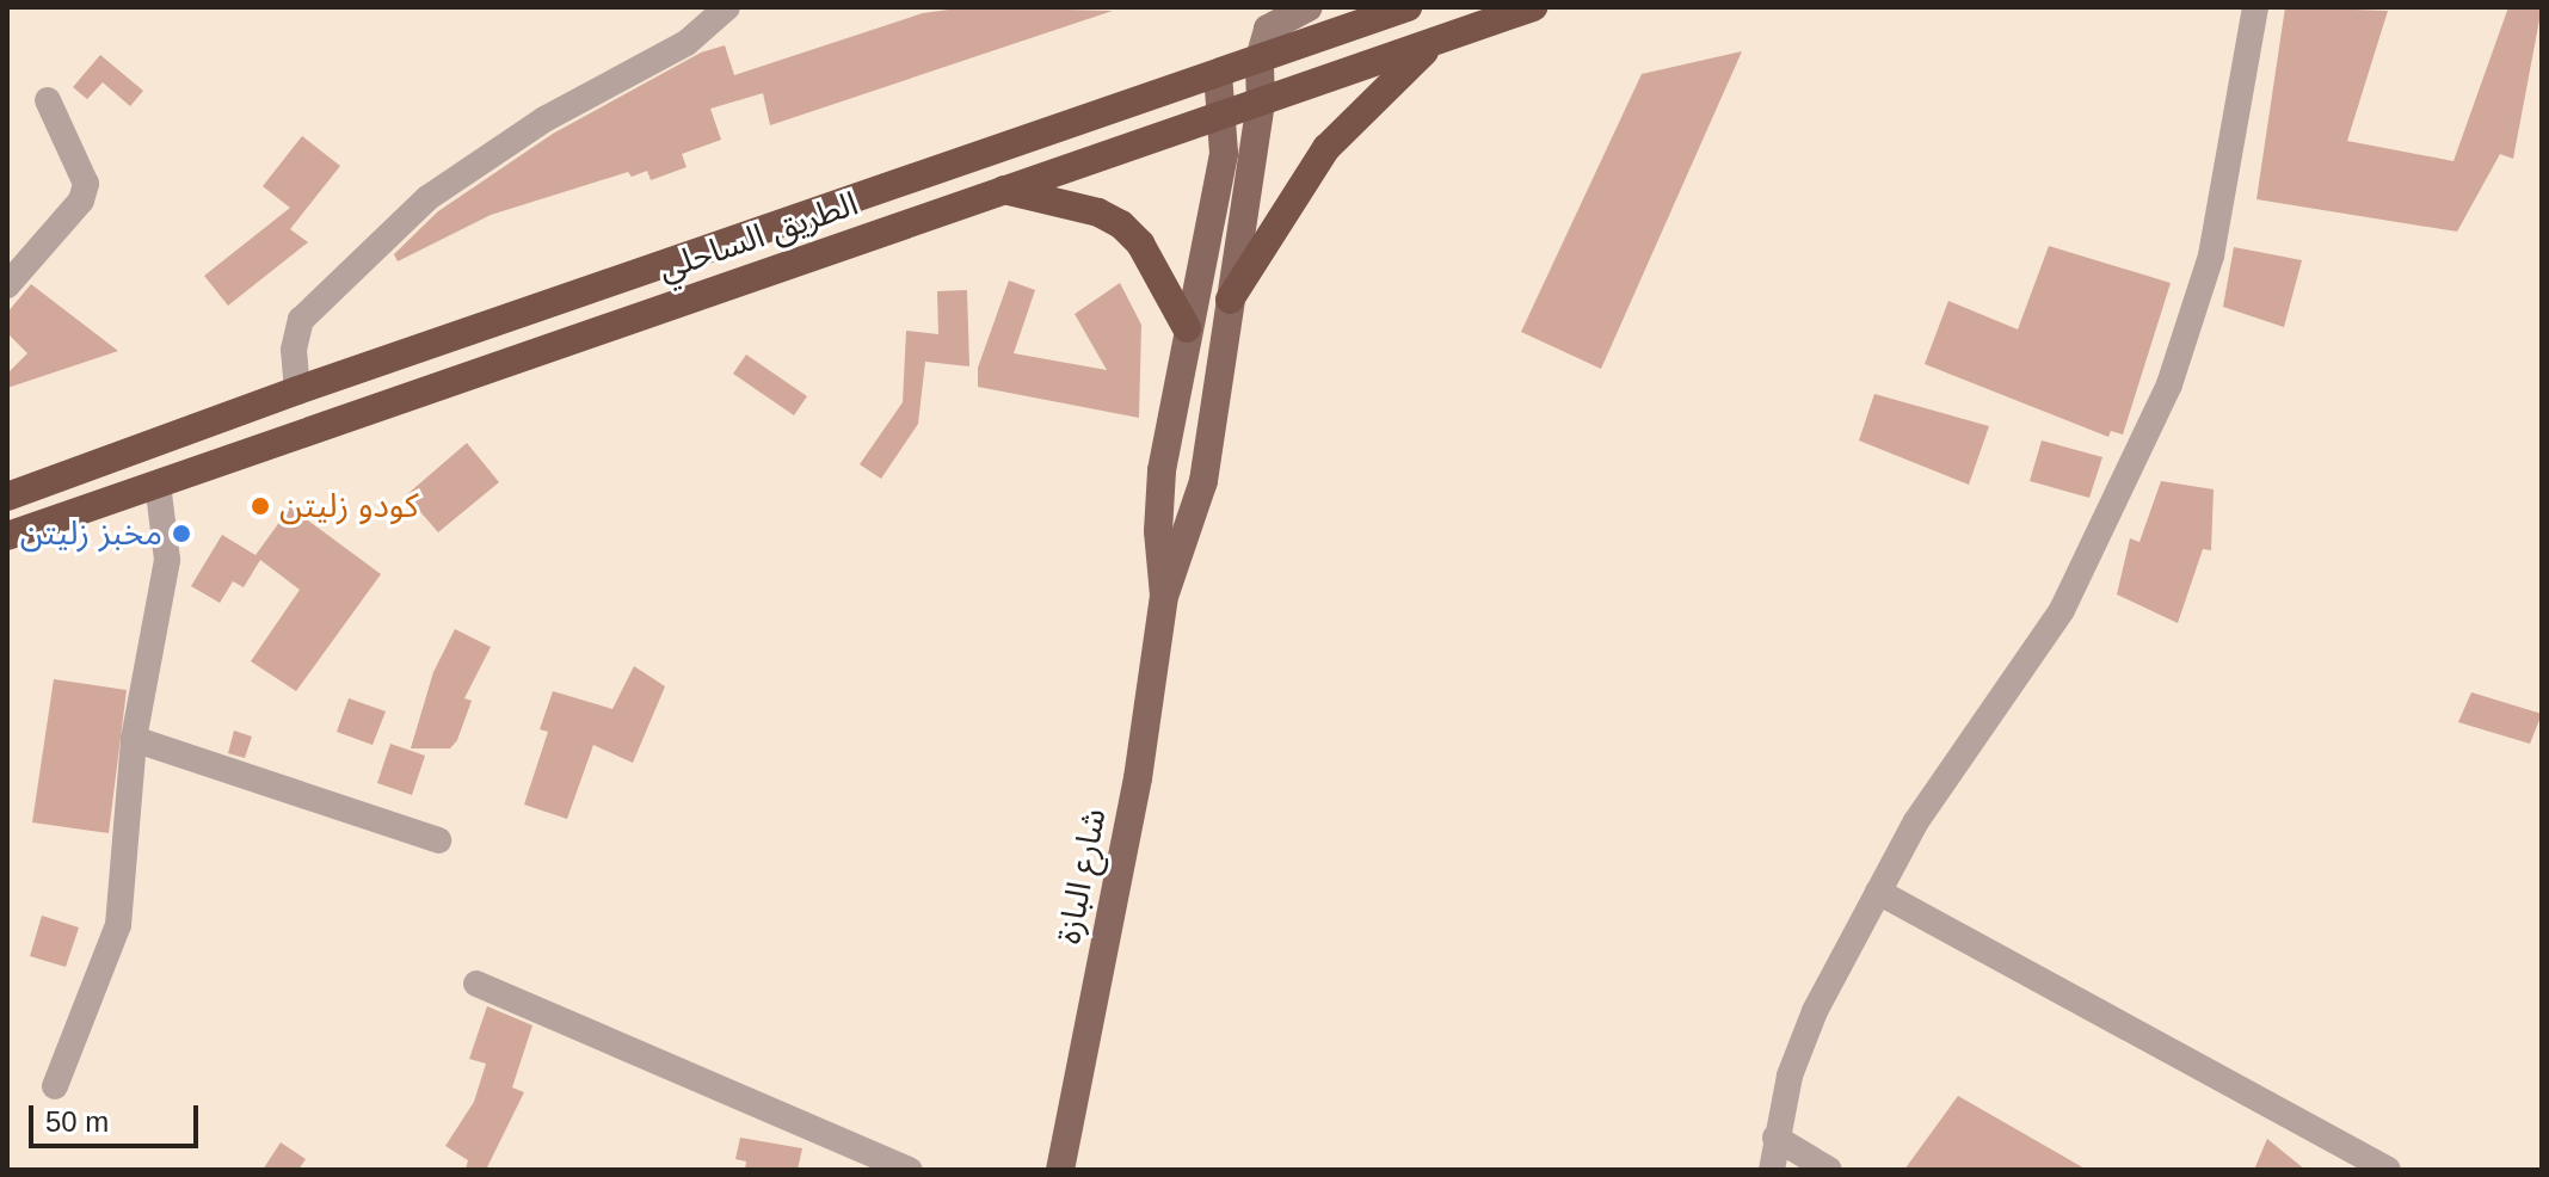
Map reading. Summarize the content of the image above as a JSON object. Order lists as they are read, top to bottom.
{
  "streets": {
    "highway": ["الطريق الساحلي"],
    "main road": ["شارع البازة"]
  },
  "crossings": [
    ["الطريق الساحلي", "شارع البازة"]
  ],
  "places": ["كودو زليتن", "مخبز زليتن"],
  "scale_bar": "50 m"
}
